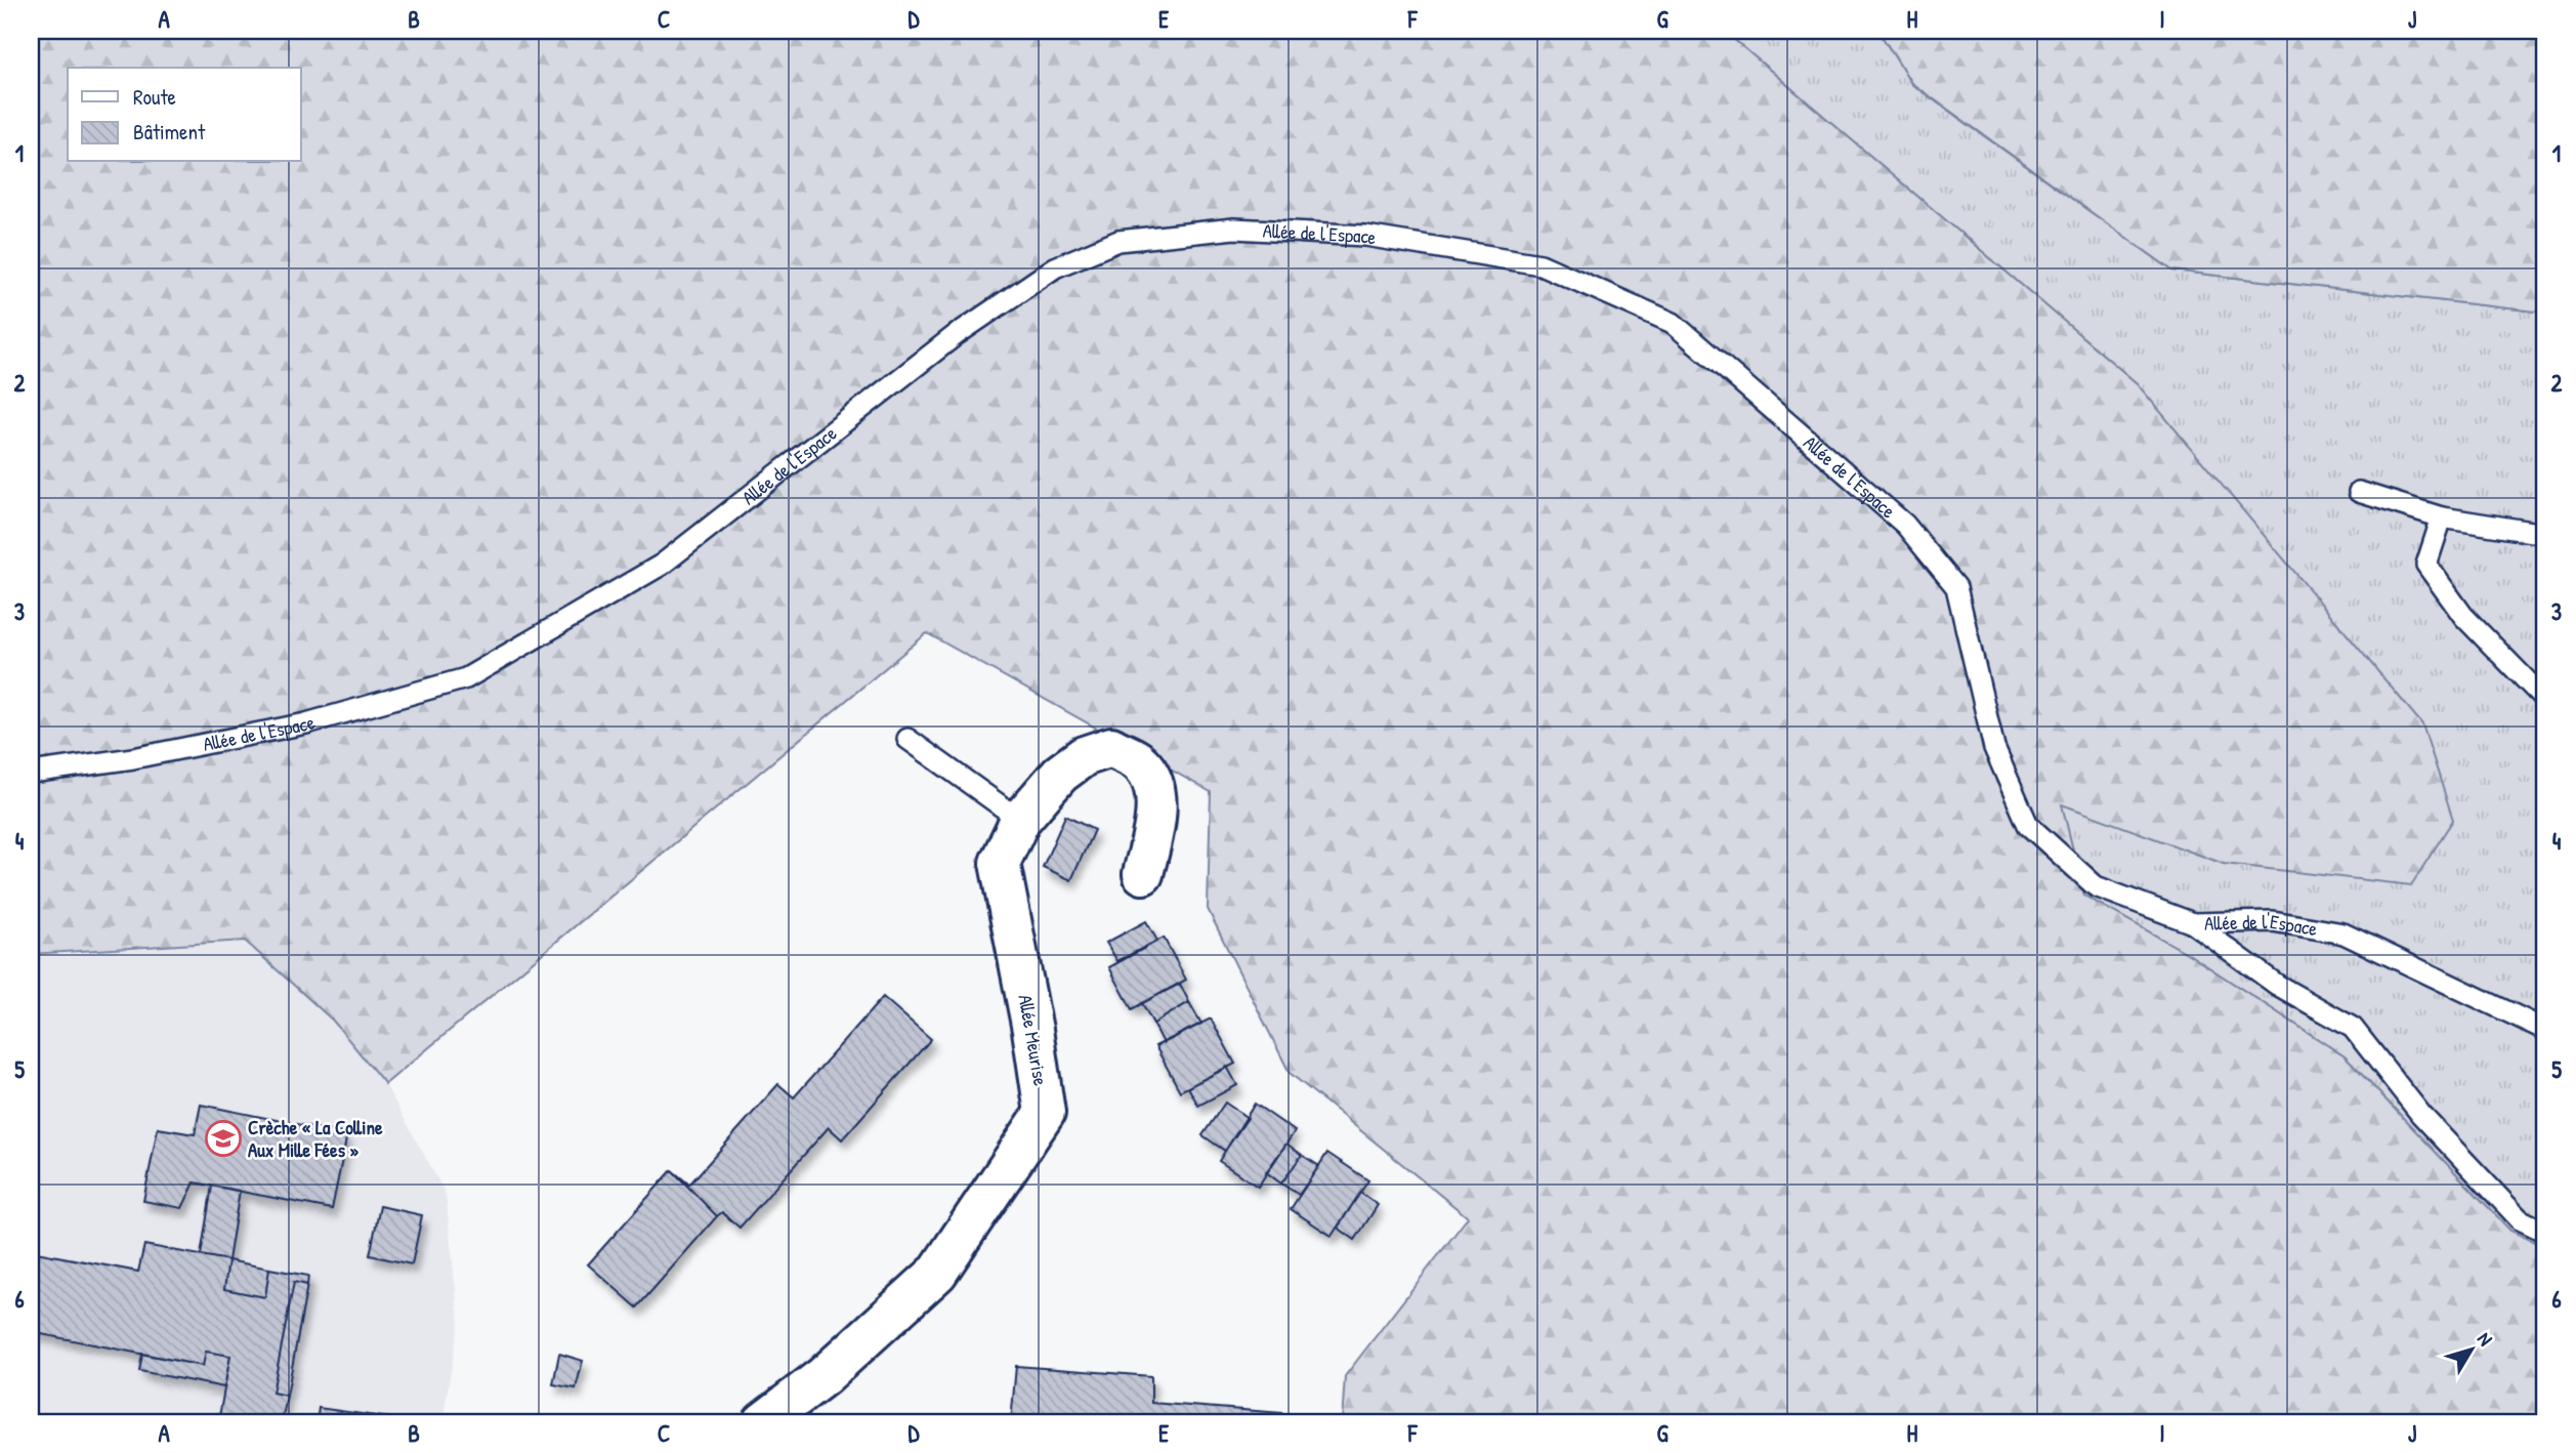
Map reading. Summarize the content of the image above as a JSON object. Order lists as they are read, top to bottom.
{
  "streets": {
    "street": ["Allée Meurise"],
    "lane": ["Allée de l'Espace"]
  },
  "places": {
    "school or university": ["Crèche « La Colline Aux Mille Fées »"]
  },
  "legend": ["Route", "Bâtiment"],
  "north": "top right",
  "grid": {
    "columns": [
      "A",
      "B",
      "C",
      "D",
      "E",
      "F",
      "G",
      "H",
      "I",
      "J"
    ],
    "rows": [
      "1",
      "2",
      "3",
      "4",
      "5",
      "6"
    ]
  }
}
